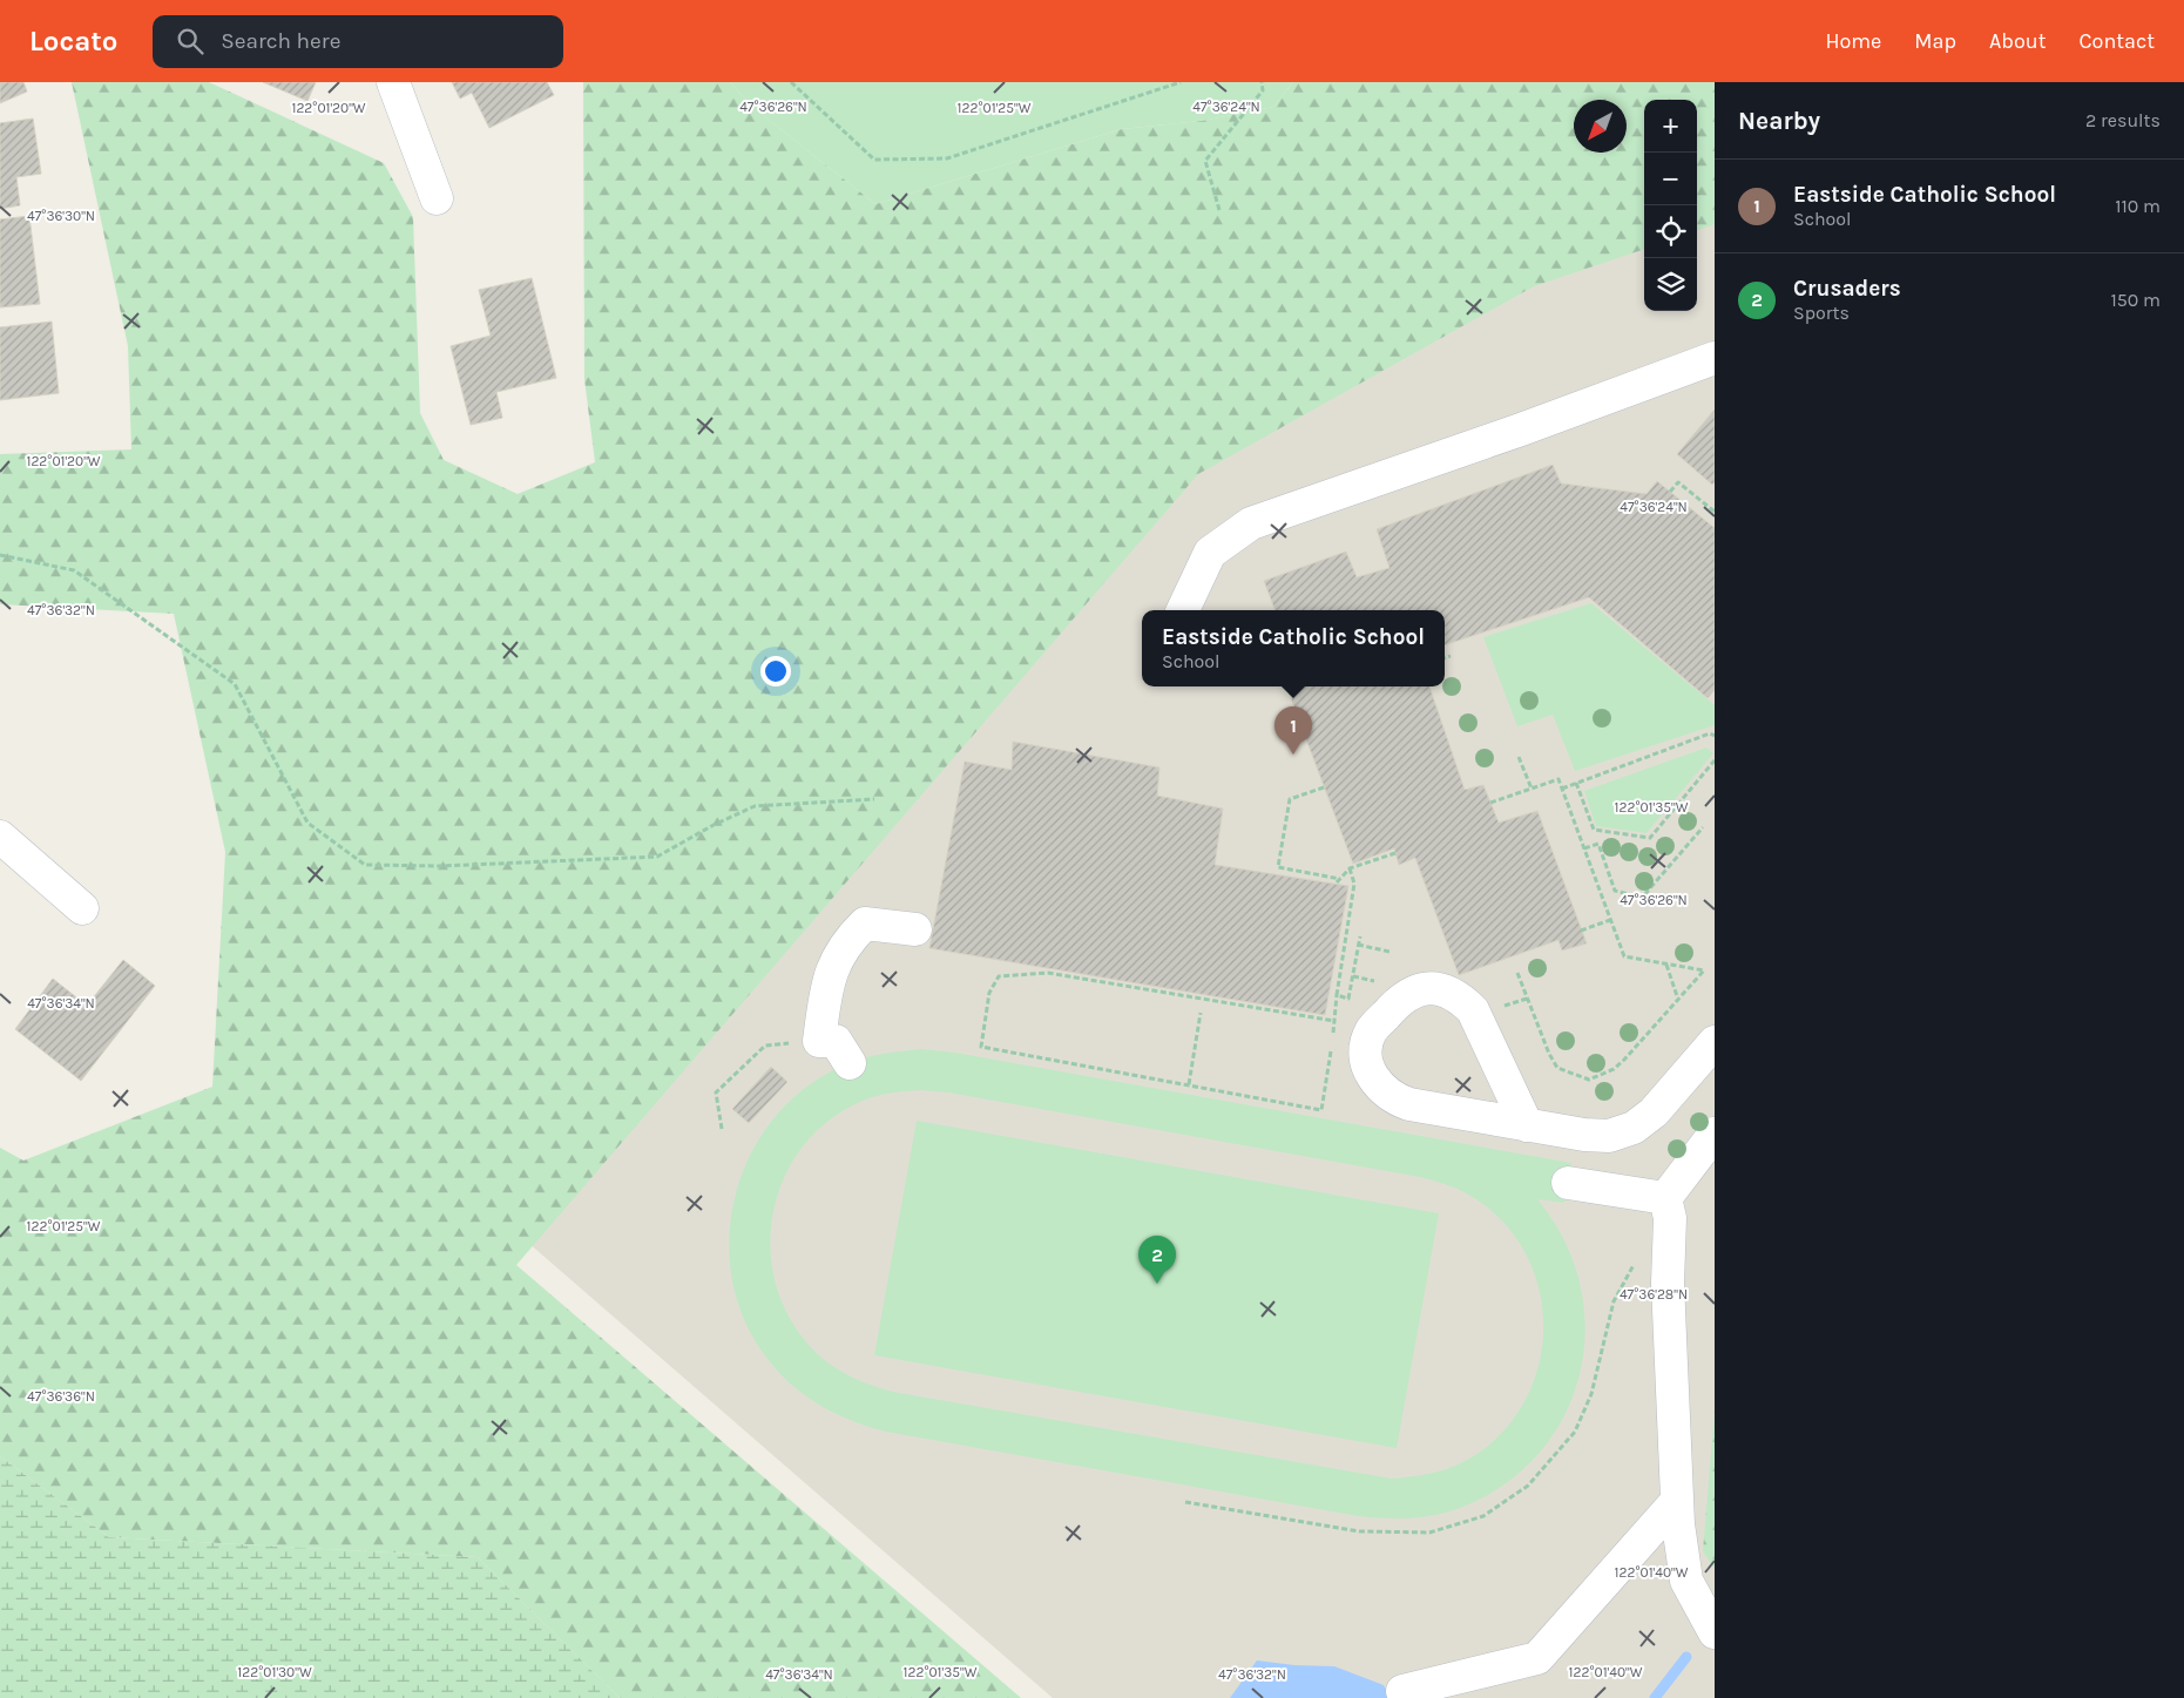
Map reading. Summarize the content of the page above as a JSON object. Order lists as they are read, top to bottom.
{
  "north": "bottom left",
  "page": {
    "header": "Locato",
    "search": "Search here",
    "nav": [
      "Home",
      "Map",
      "About",
      "Contact"
    ],
    "heading": ["Nearby", "2 results"],
    "map_buttons": ["+", "−"],
    "list": [
      {
        "mark": "1",
        "name": "Eastside Catholic School",
        "note": "School",
        "value": "110 m"
      },
      {
        "mark": "2",
        "name": "Crusaders",
        "note": "Sports",
        "value": "150 m"
      }
    ],
    "popup": ["Eastside Catholic School", "School"],
    "pins": ["1", "2"]
  },
  "coordinates": [
    "47°36'26\"N",
    "47°36'24\"N",
    "122°01'20\"W",
    "122°01'25\"W",
    "47°36'30\"N",
    "47°36'32\"N",
    "122°01'35\"W",
    "47°36'34\"N",
    "47°36'28\"N",
    "47°36'36\"N",
    "122°01'40\"W",
    "122°01'30\"W"
  ]
}
